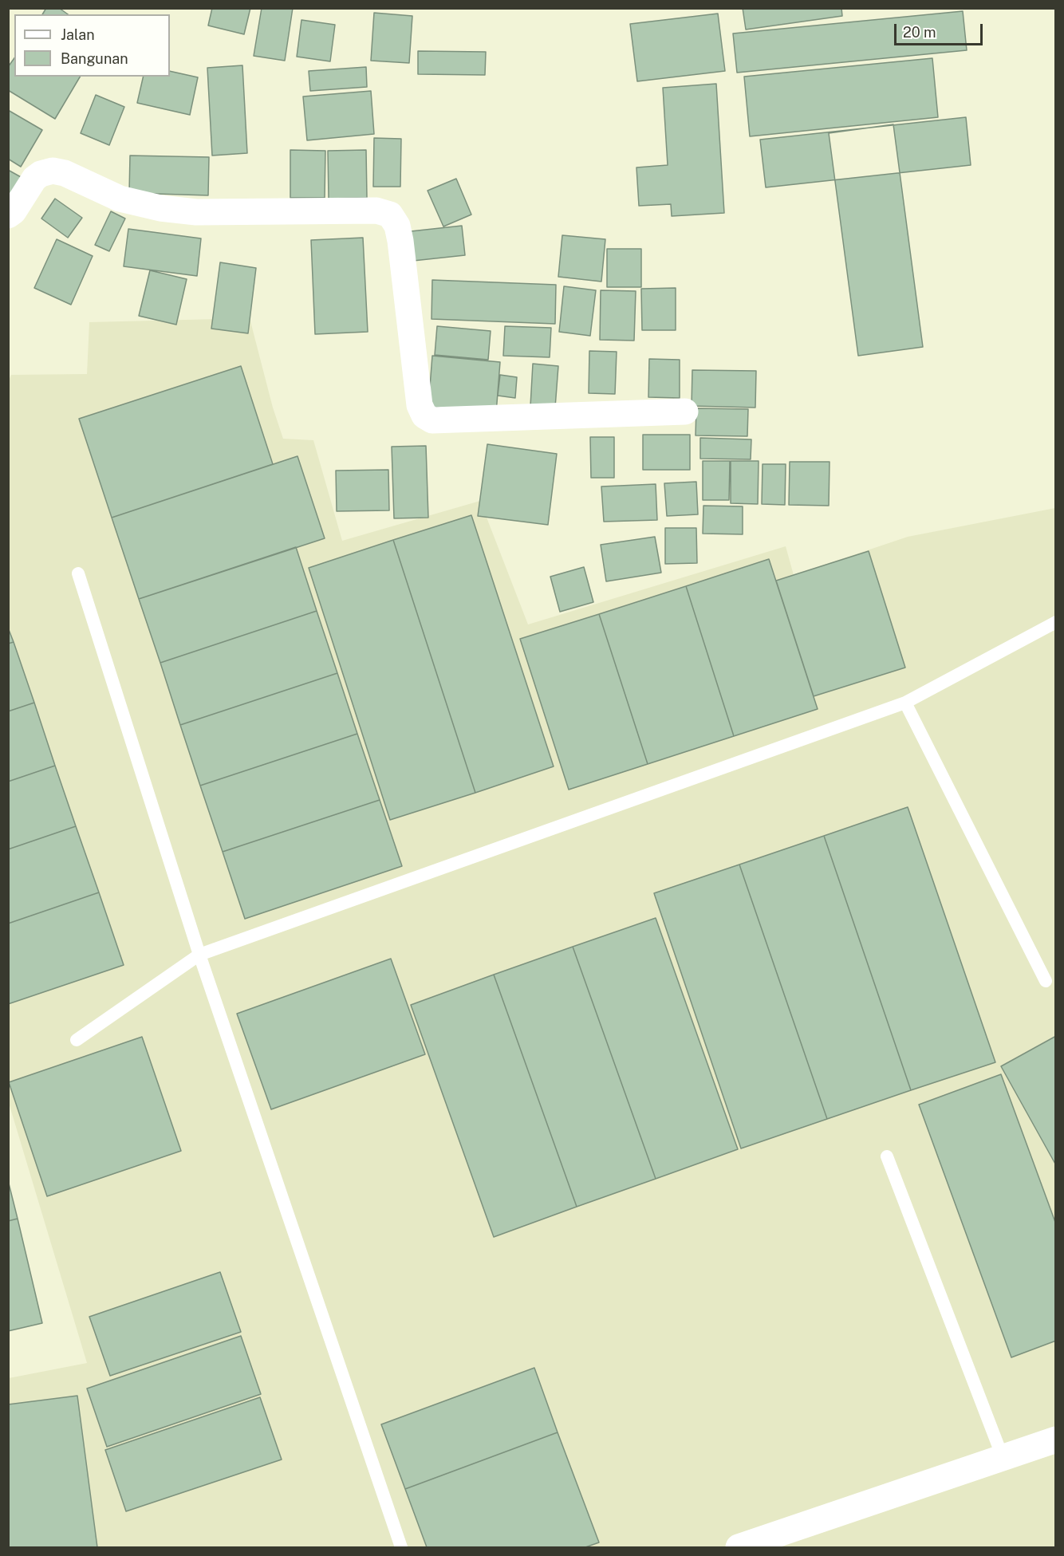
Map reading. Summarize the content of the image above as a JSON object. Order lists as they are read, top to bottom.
{
  "legend": ["Jalan", "Bangunan"],
  "scale_bar": "20 m"
}
